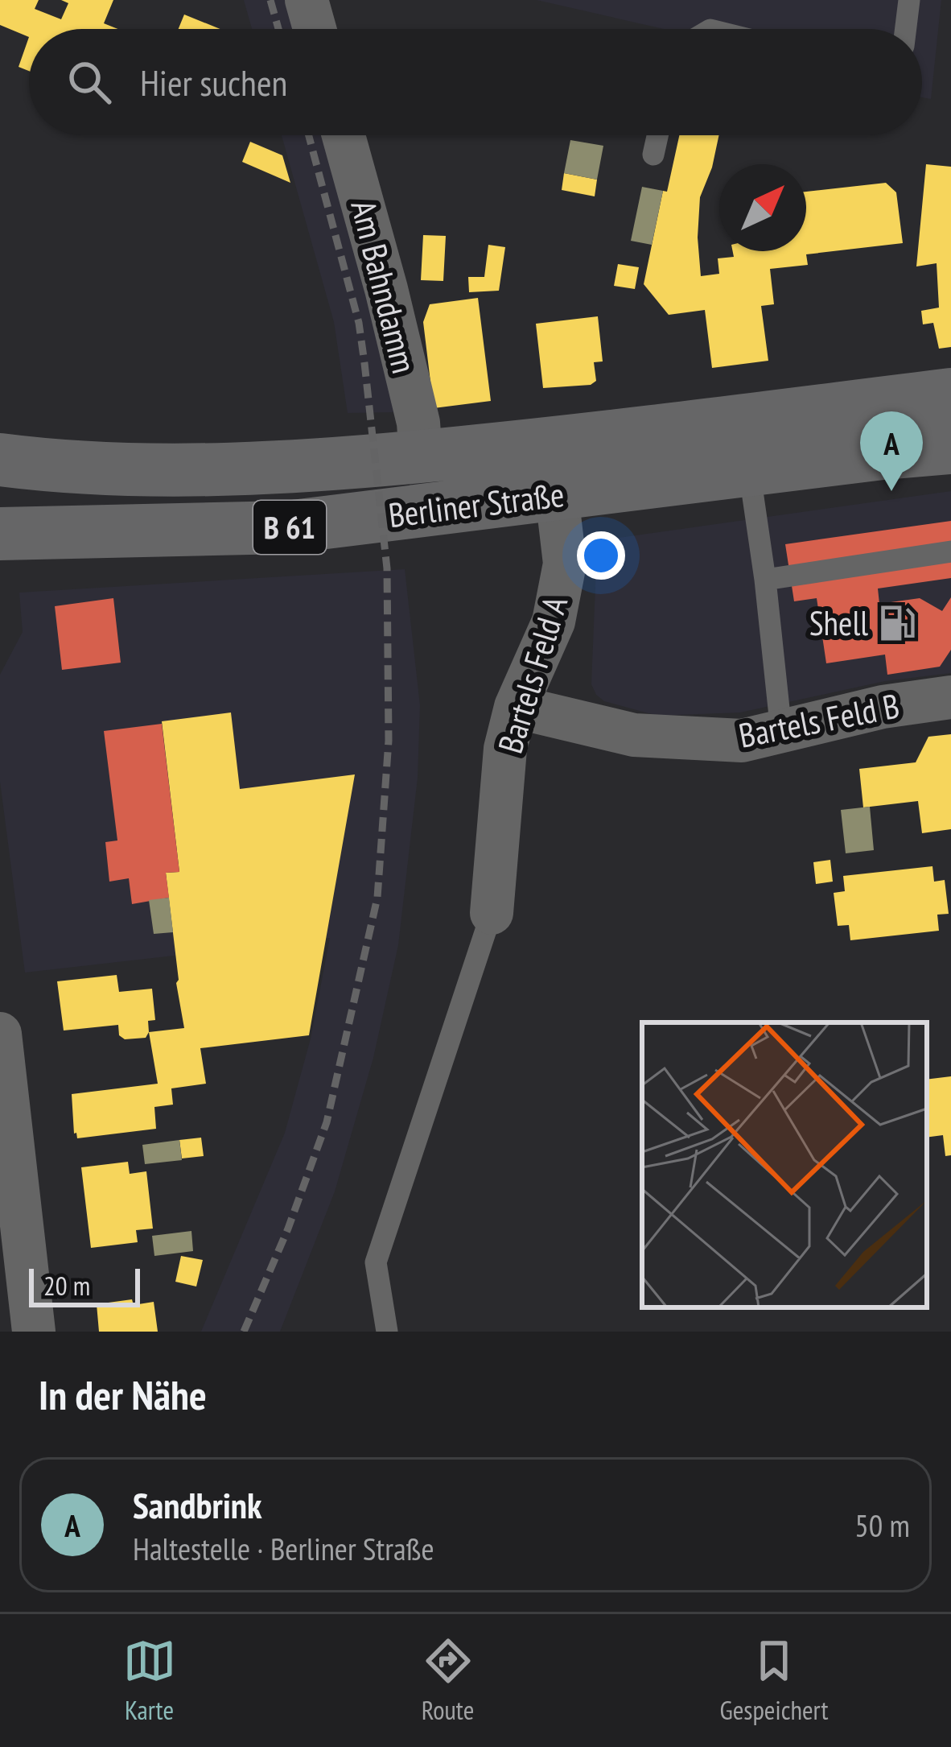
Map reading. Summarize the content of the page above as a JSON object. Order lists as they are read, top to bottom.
{
  "streets": {
    "main road": ["Berliner Straße", "B 61"],
    "street": ["Am Bahndamm", "Bartels Feld A", "Bartels Feld B"]
  },
  "crossings": [
    ["Am Bahndamm", "Berliner Straße"],
    ["Berliner Straße", "Bartels Feld A"],
    ["Bartels Feld A", "Bartels Feld B"]
  ],
  "places": {
    "fuel station": ["Shell"]
  },
  "scale_bar": "20 m",
  "north": "top right",
  "page": {
    "search": "Hier suchen",
    "pins": "A",
    "scale": "20 m",
    "heading": "In der Nähe",
    "list": [
      {
        "mark": "A",
        "name": "Sandbrink",
        "note": "Haltestelle · Berliner Straße",
        "value": "50 m"
      }
    ],
    "nav": ["Karte", "Route", "Gespeichert"]
  }
}
